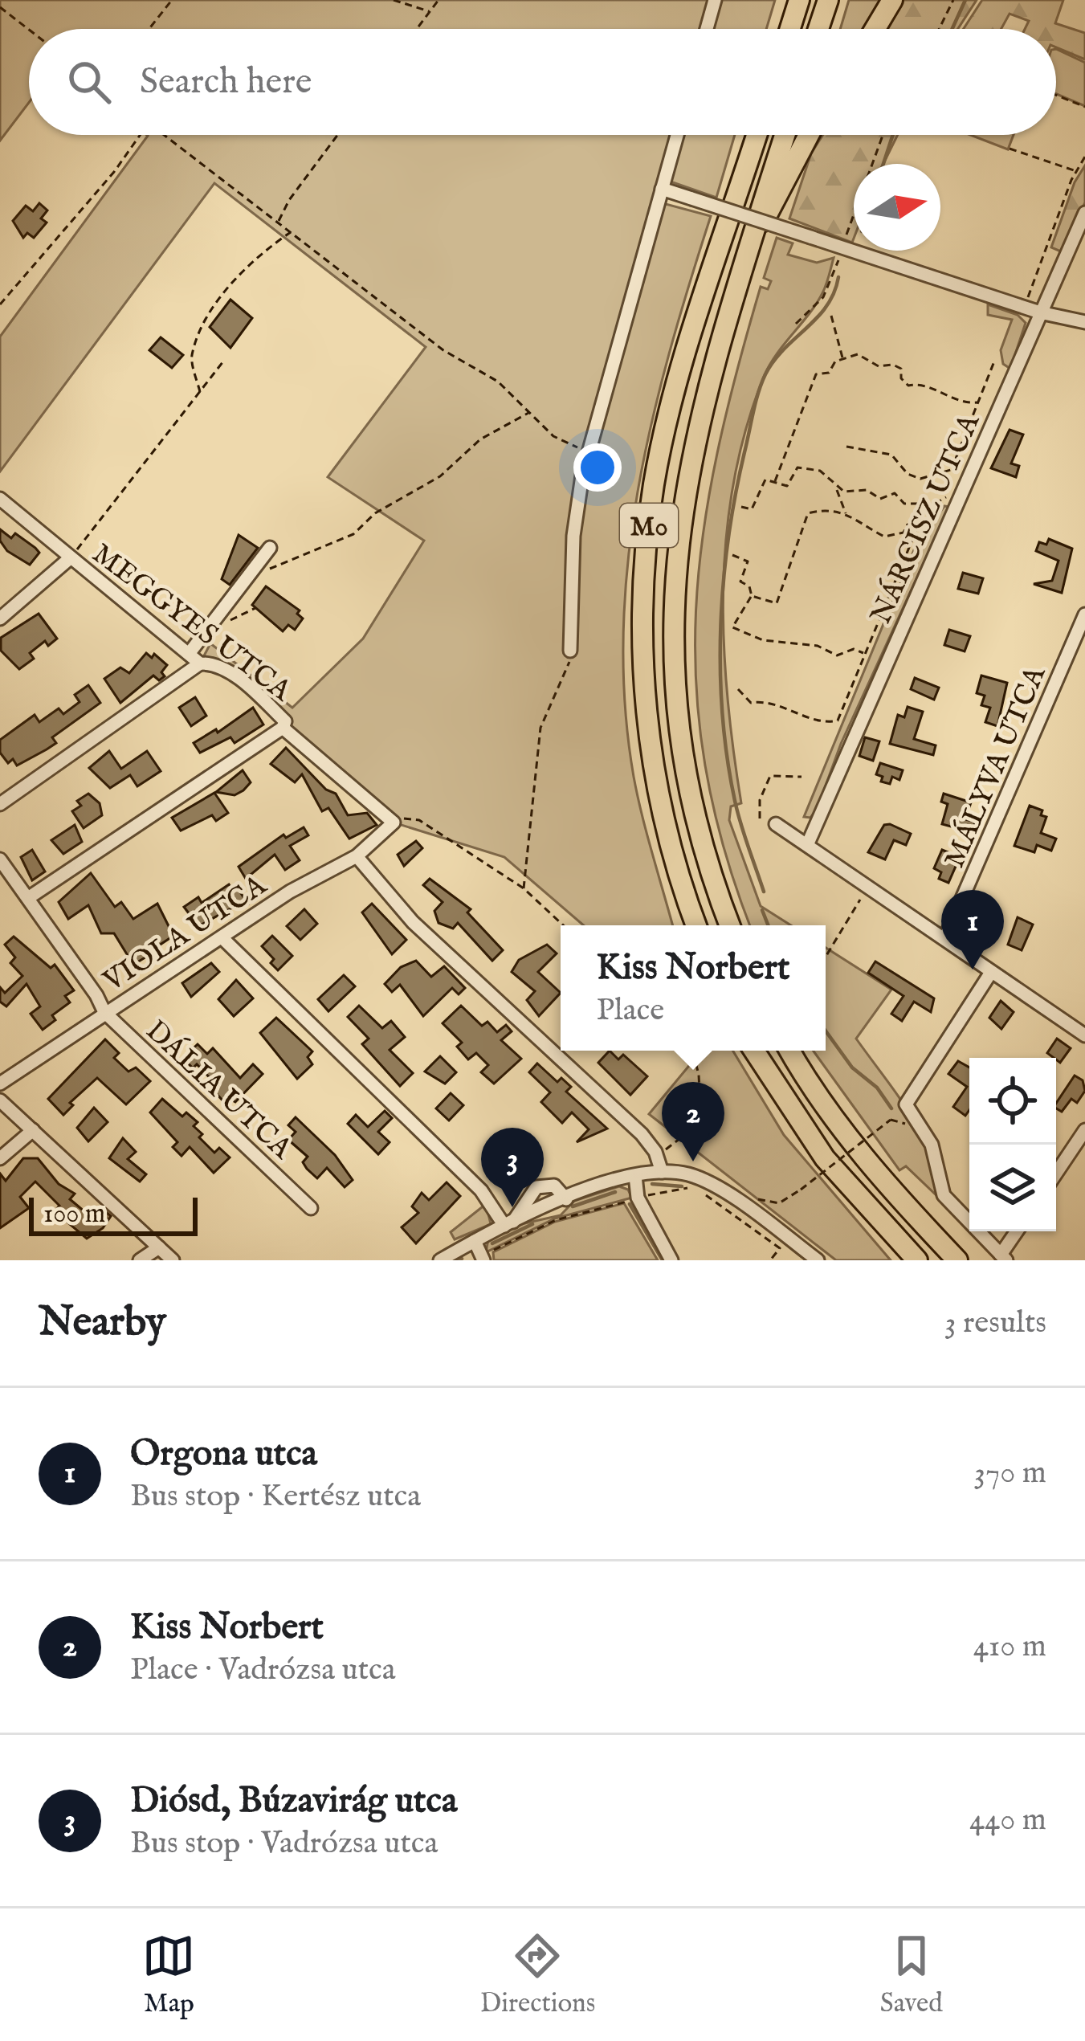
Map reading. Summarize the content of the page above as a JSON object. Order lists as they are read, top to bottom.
{
  "streets": {
    "highway": ["M0"],
    "street": [
      "NÁRCISZ UTCA",
      "MEGGYES UTCA",
      "MÁLYVA UTCA",
      "VIOLA UTCA",
      "DÁLIA UTCA"
    ]
  },
  "crossings": [
    ["MEGGYES UTCA", "VIOLA UTCA"],
    ["VIOLA UTCA", "DÁLIA UTCA"]
  ],
  "scale_bar": "100 m",
  "north": "right",
  "page": {
    "search": "Search here",
    "pins": ["1", "2", "3"],
    "popup": ["Kiss Norbert", "Place"],
    "scale": "100 m",
    "heading": ["Nearby", "3 results"],
    "list": [
      {
        "mark": "1",
        "name": "Orgona utca",
        "note": "Bus stop · Kertész utca",
        "value": "370 m"
      },
      {
        "mark": "2",
        "name": "Kiss Norbert",
        "note": "Place · Vadrózsa utca",
        "value": "410 m"
      },
      {
        "mark": "3",
        "name": "Diósd, Búzavirág utca",
        "note": "Bus stop · Vadrózsa utca",
        "value": "440 m"
      }
    ],
    "nav": ["Map", "Directions", "Saved"]
  }
}
